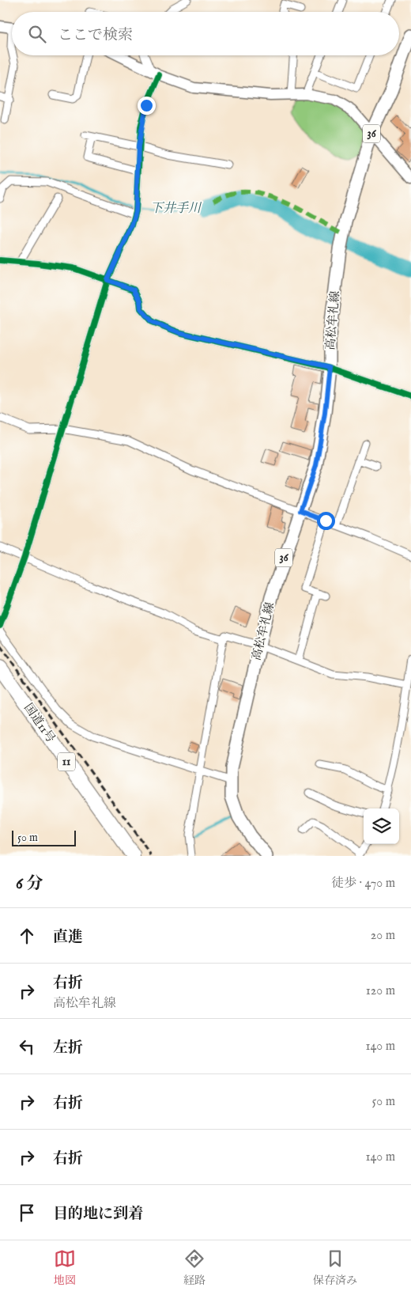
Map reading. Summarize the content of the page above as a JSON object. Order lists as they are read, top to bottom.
{
  "streets": {
    "highway": ["国道11号", "11"],
    "main road": ["36", "高松牟礼線"]
  },
  "water": ["下井手川"],
  "scale_bar": "50 m",
  "page": {
    "search": "ここで検索",
    "scale": "50 m",
    "heading": ["6 分", "徒歩 · 470 m"],
    "list": [
      ["直進", "20 m"],
      ["右折", "高松牟礼線", "120 m"],
      ["左折", "140 m"],
      ["右折", "50 m"],
      ["右折", "140 m"],
      "目的地に到着"
    ],
    "nav": ["地図", "経路", "保存済み"]
  }
}
